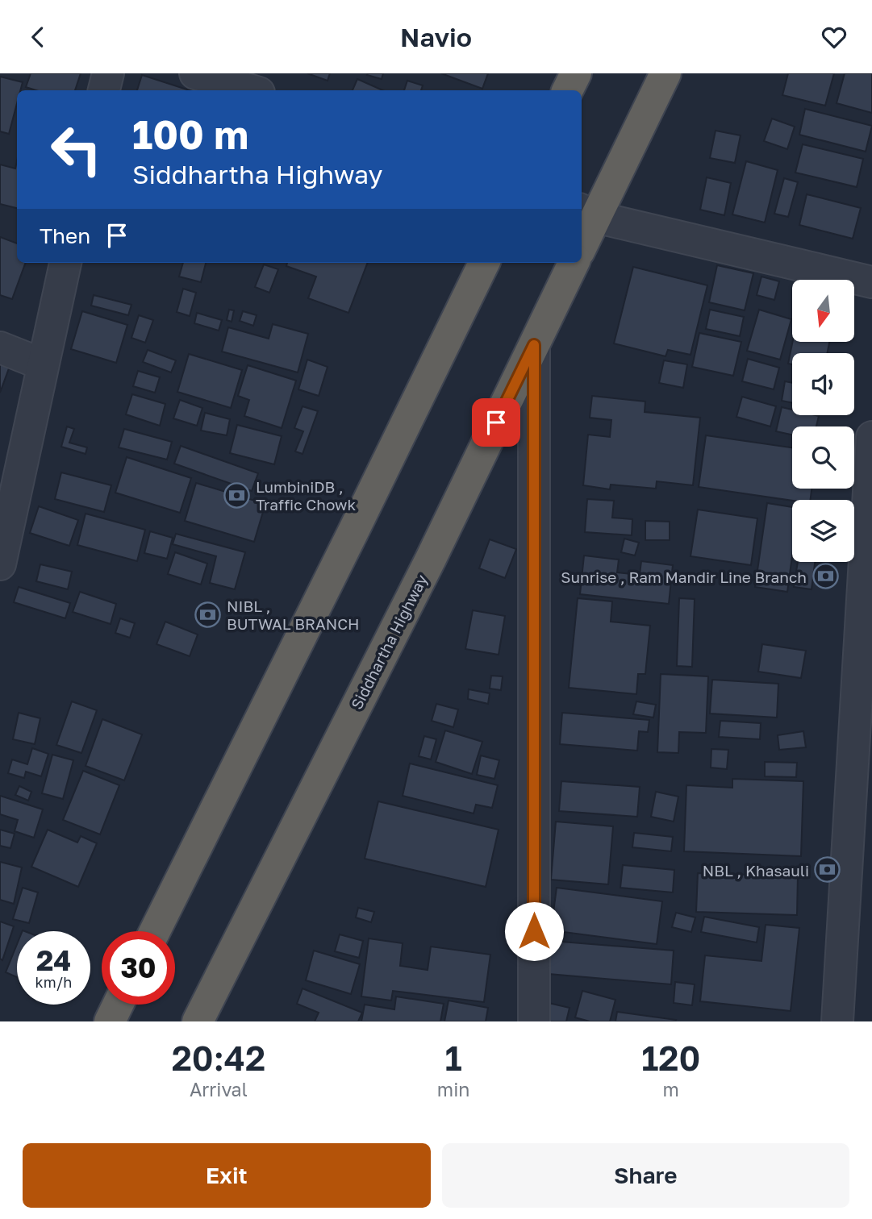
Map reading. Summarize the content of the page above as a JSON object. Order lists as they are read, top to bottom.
{
  "streets": {
    "highway": ["Siddhartha Highway"]
  },
  "places": {
    "bank": [
      "LumbiniDB , Traffic Chowk",
      "Sunrise , Ram Mandir Line Branch",
      "NIBL , BUTWAL BRANCH",
      "NBL , Khasauli"
    ]
  },
  "north": "bottom",
  "page": {
    "header": "Navio",
    "turn": ["100 m", "Siddhartha Highway"],
    "then": "Then",
    "speed": "24 km/h",
    "limit": "30",
    "eta": [
      "20:42",
      "Arrival",
      "1",
      "min",
      "120",
      "m"
    ],
    "buttons": ["Exit", "Share"]
  }
}
